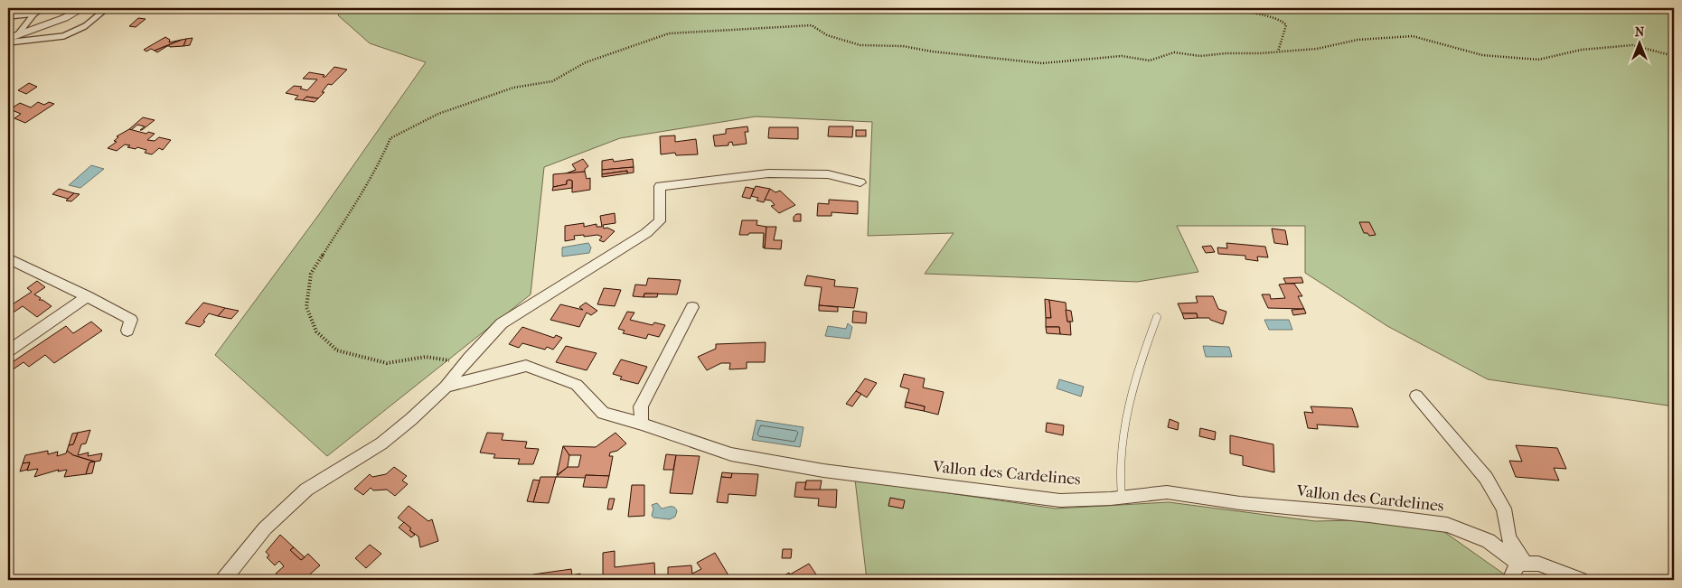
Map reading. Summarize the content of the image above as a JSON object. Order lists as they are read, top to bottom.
{
  "streets": {
    "street": ["Vallon des Cardelines"]
  },
  "north": "top"
}
